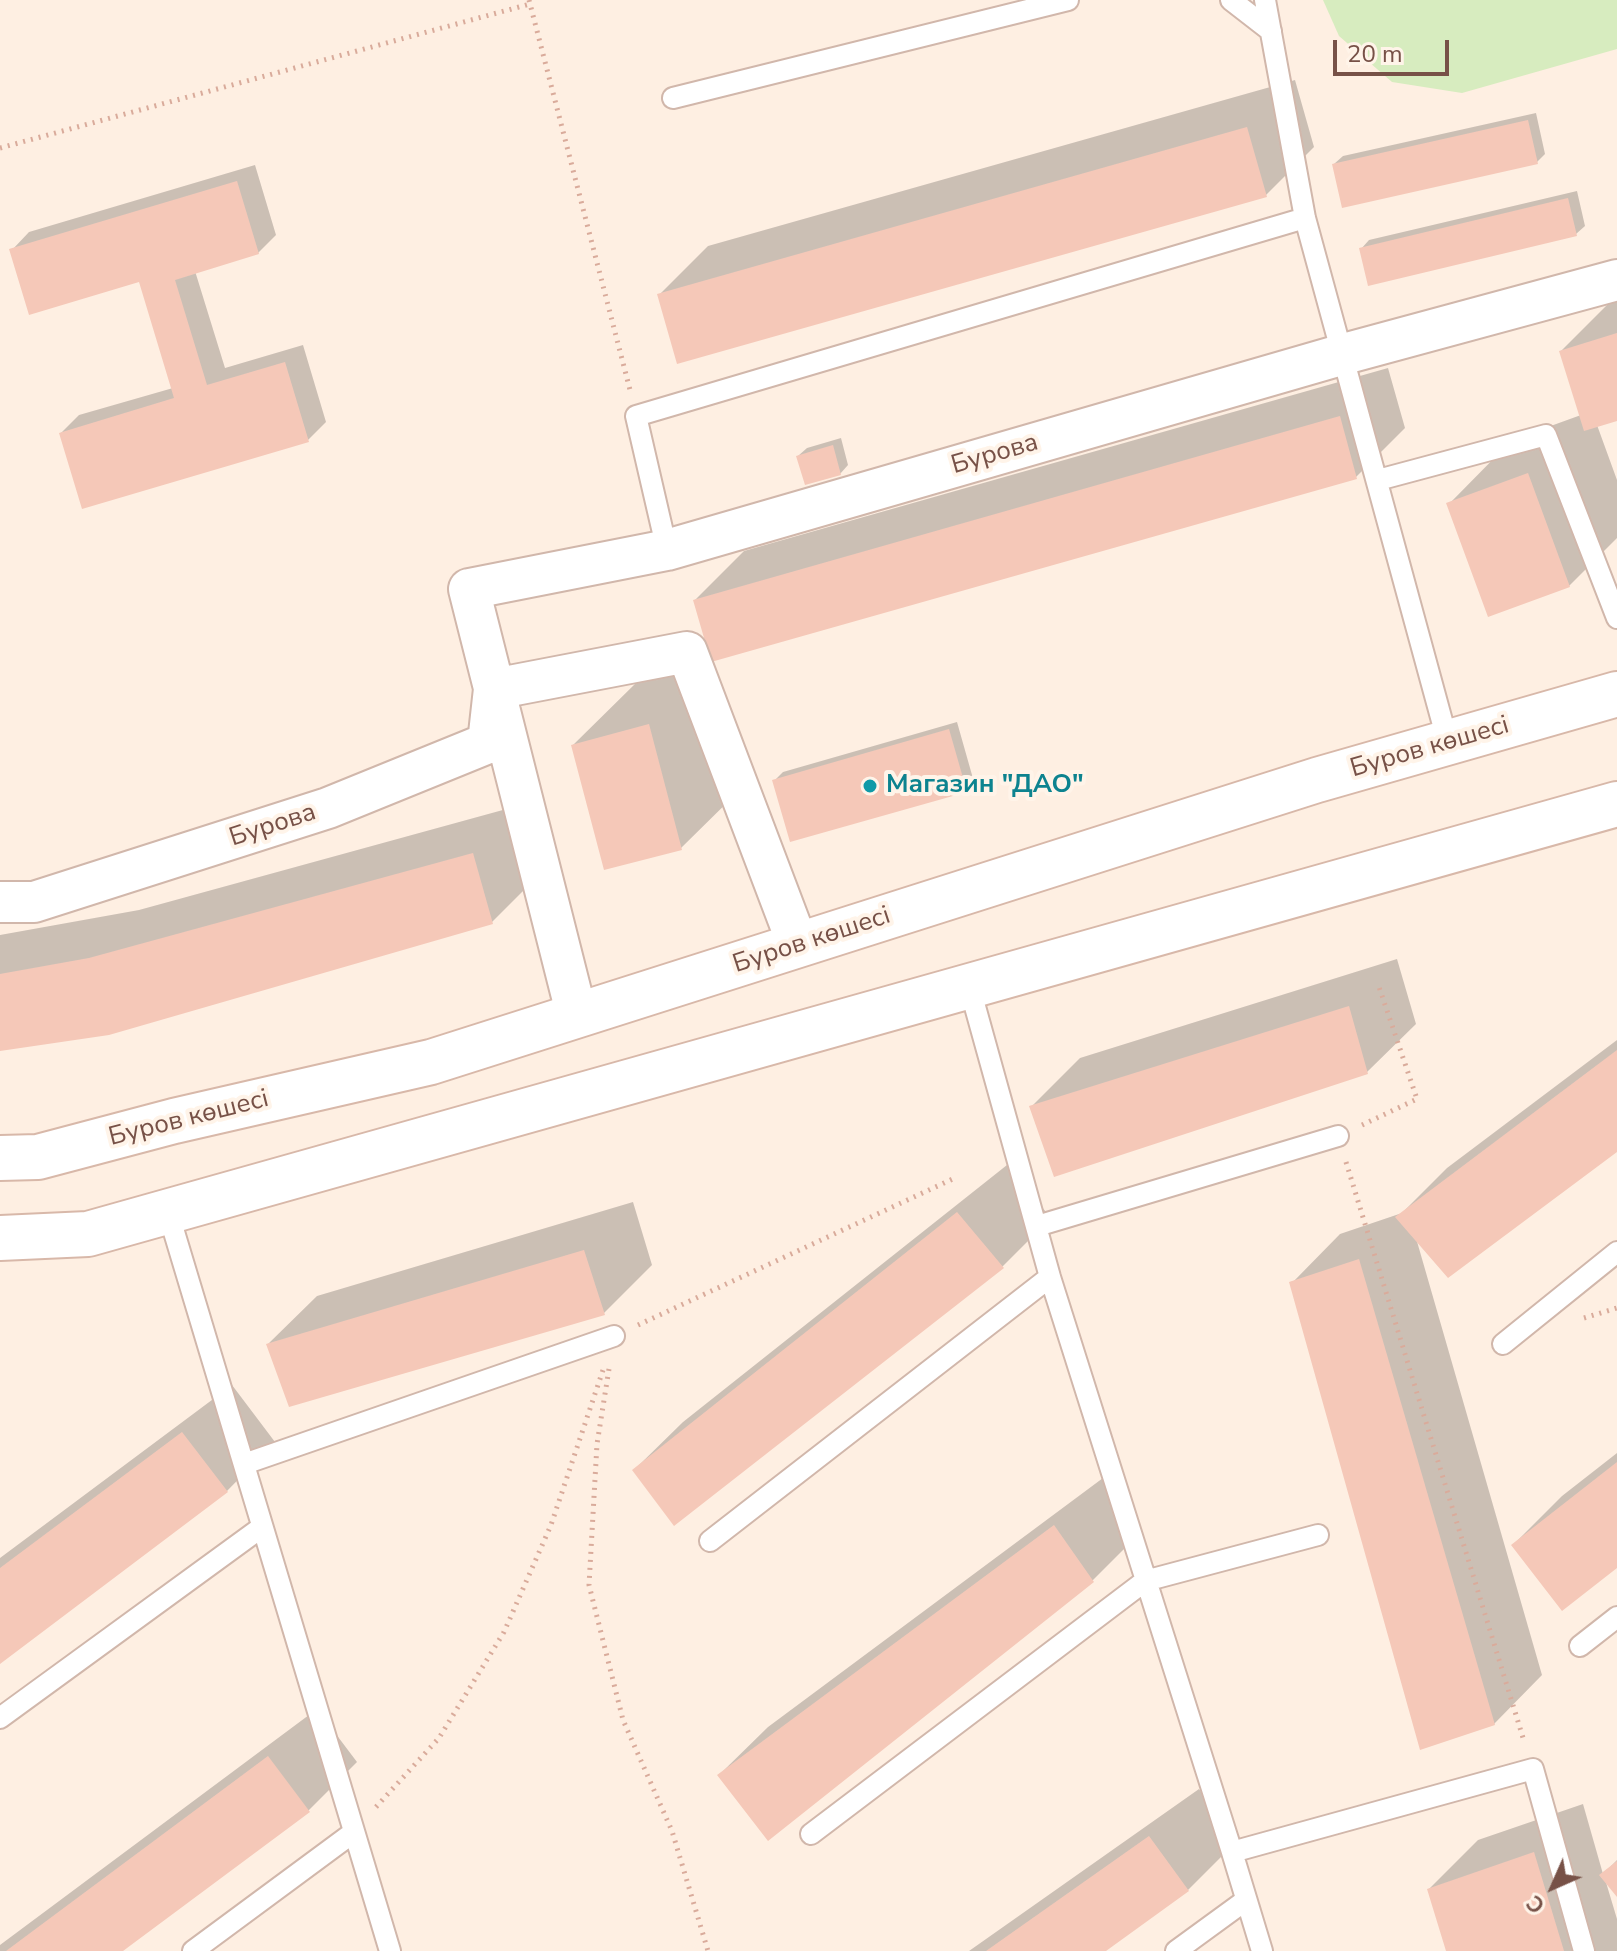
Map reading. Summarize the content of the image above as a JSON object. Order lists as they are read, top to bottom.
{
  "streets": {
    "main road": ["Буров көшесі"],
    "street": ["Бурова"]
  },
  "crossings": [
    ["Бурова", "Буров көшесі"]
  ],
  "places": ["Магазин \"ДАО\""],
  "scale_bar": "20 m",
  "north": "bottom left"
}
